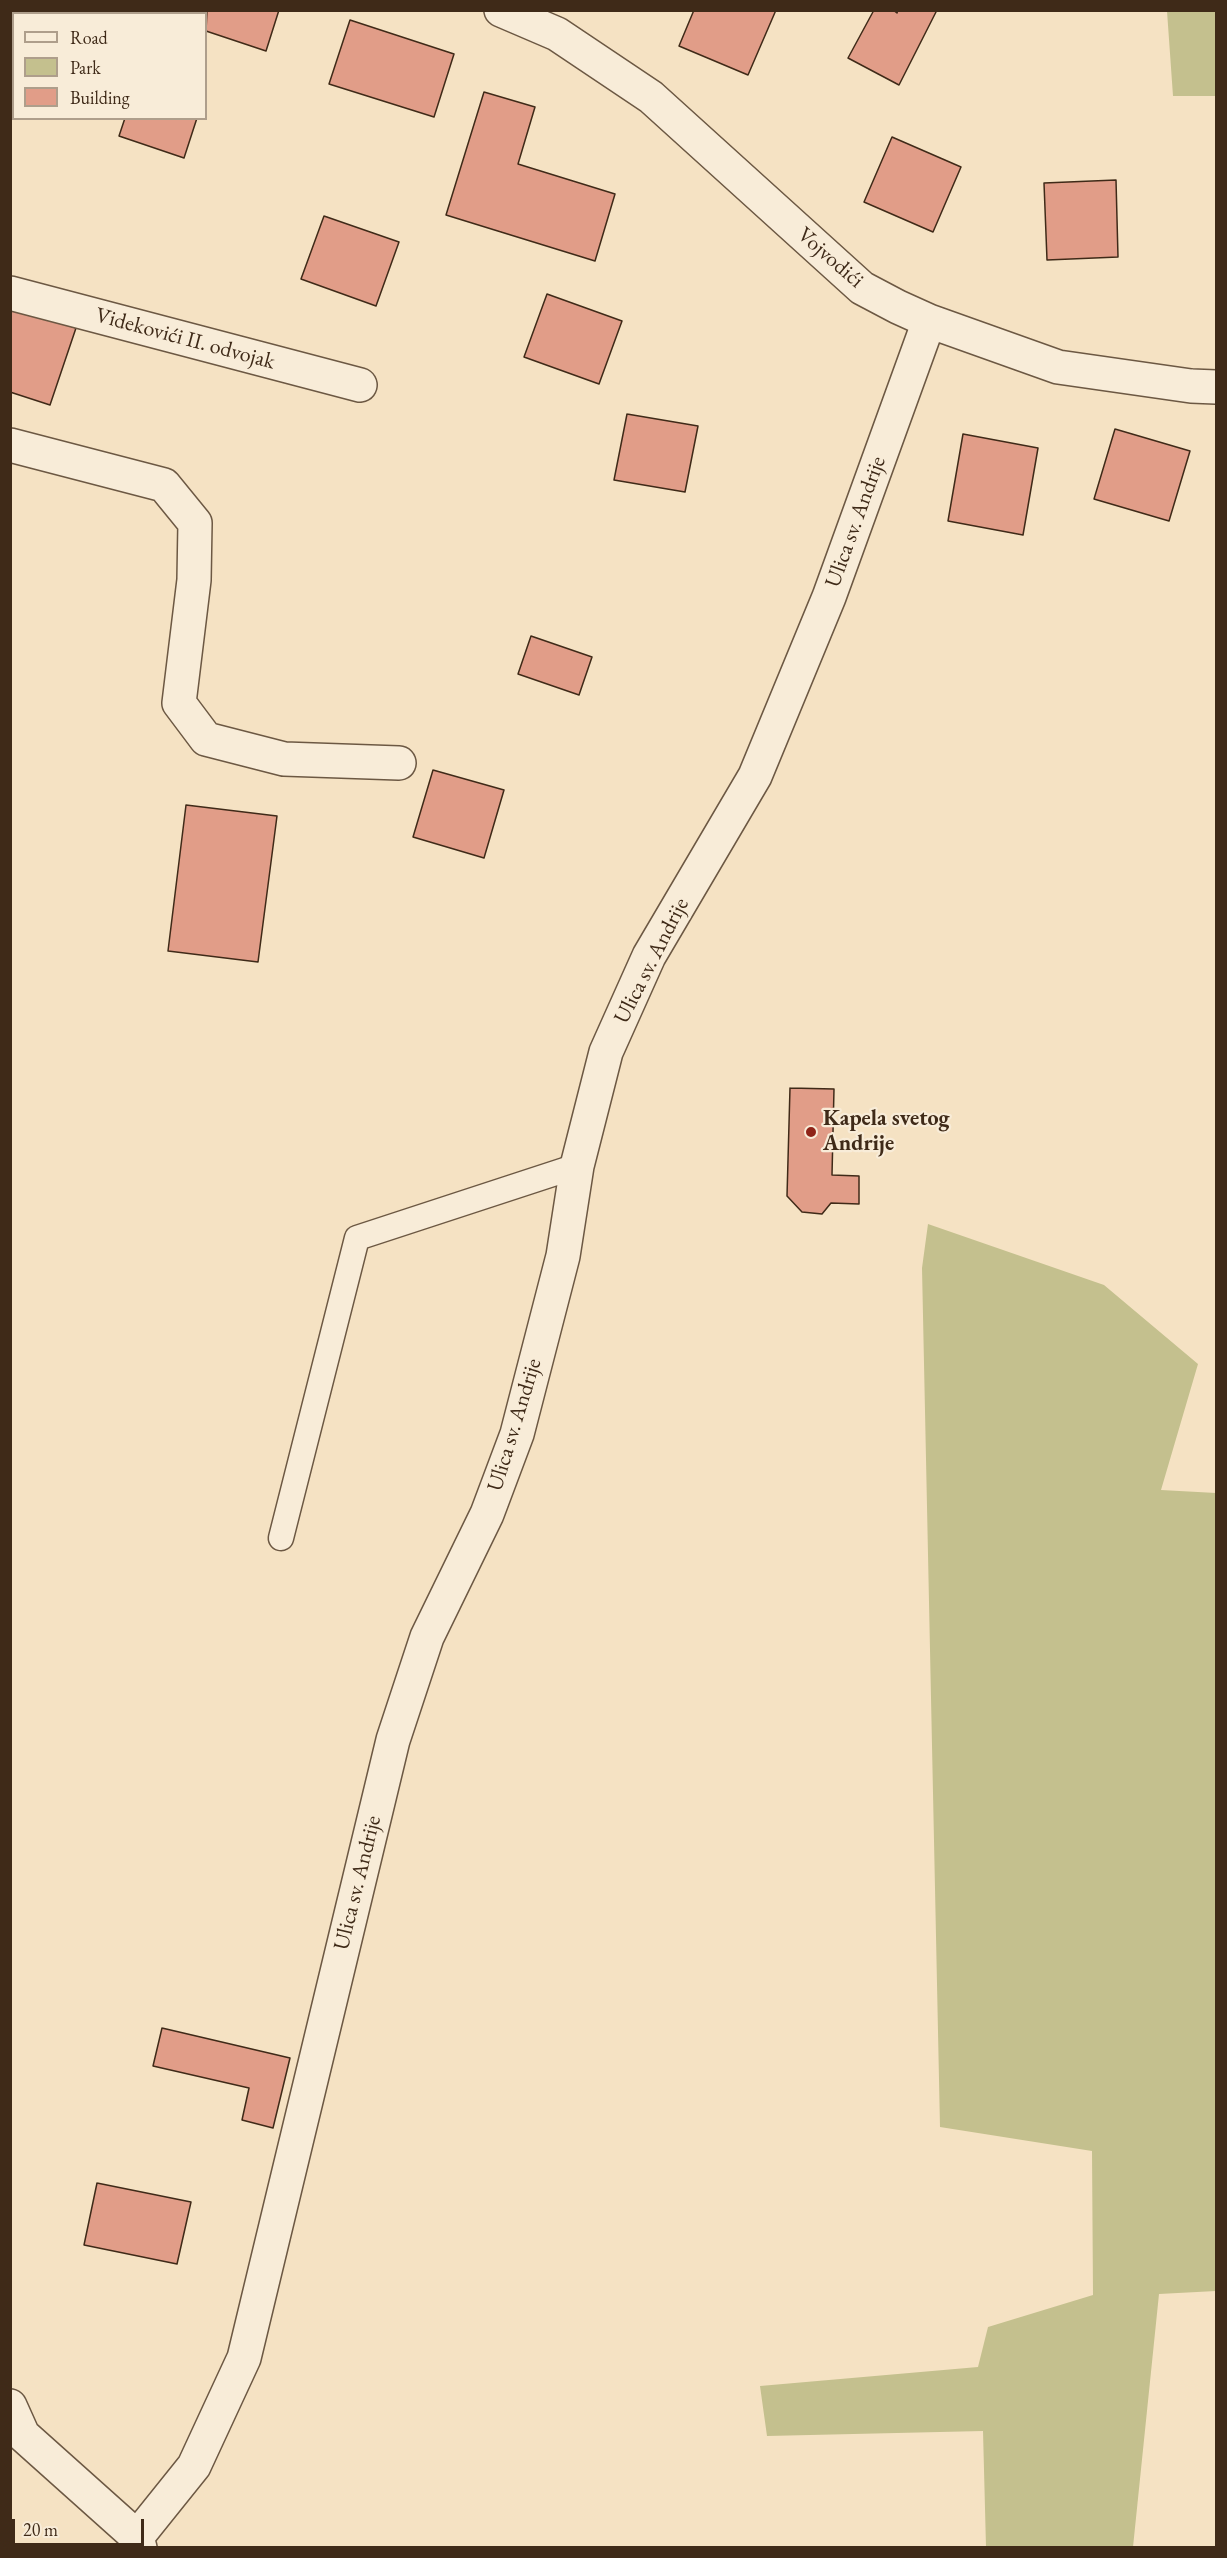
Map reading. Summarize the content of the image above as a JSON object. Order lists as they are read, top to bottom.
{
  "streets": {
    "street": ["Vojvodići", "Videkovići II. odvojak", "Ulica sv. Andrije"]
  },
  "crossings": [
    ["Vojvodići", "Ulica sv. Andrije"]
  ],
  "places": ["Kapela svetog Andrije"],
  "legend": ["Road", "Park", "Building"],
  "scale_bar": "20 m"
}
